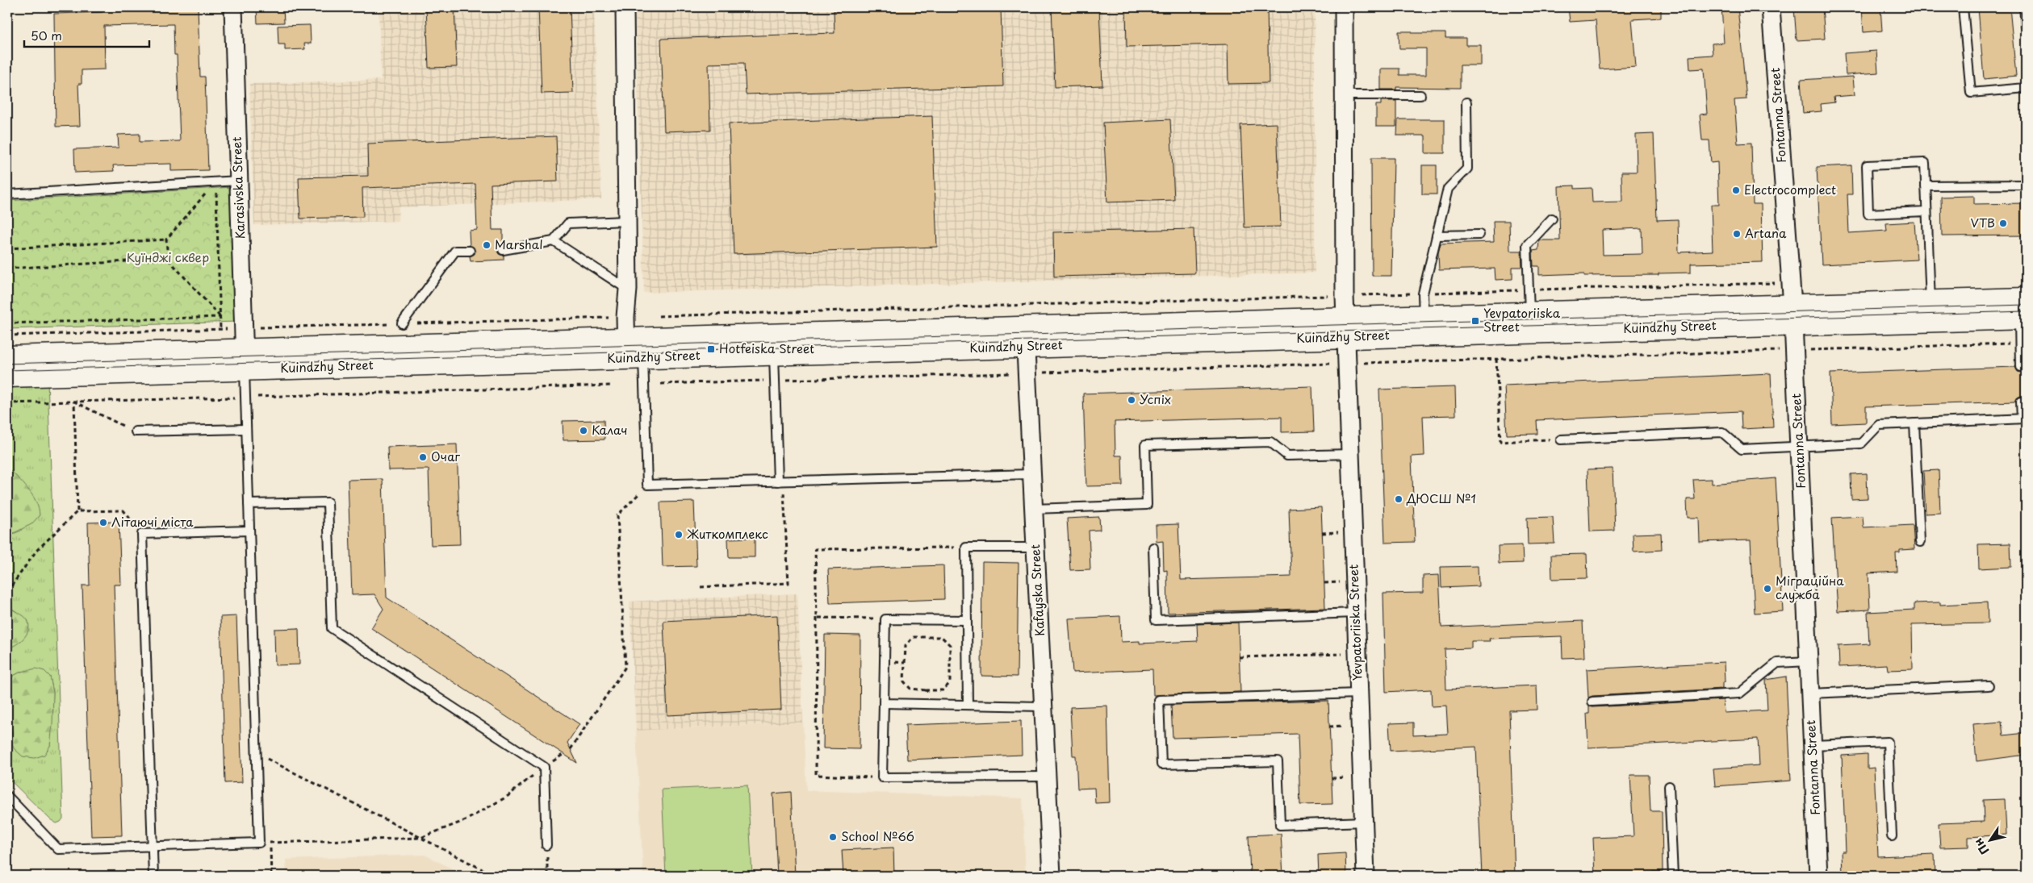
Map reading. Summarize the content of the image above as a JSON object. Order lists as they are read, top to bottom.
{
  "streets": {
    "main road": ["Kuindzhy Street"],
    "street": [
      "Fontanna Street",
      "Karasivska Street",
      "Kafayska Street",
      "Yevpatoriiska Street"
    ]
  },
  "crossings": [
    ["Fontanna Street", "Kuindzhy Street"],
    ["Karasivska Street", "Kuindzhy Street"],
    ["Kuindzhy Street", "Kafayska Street"],
    ["Kuindzhy Street", "Yevpatoriiska Street"]
  ],
  "parks": ["Куїнджі сквер"],
  "places": {
    "other": [
      "Electrocomplect",
      "VTB",
      "Artana",
      "Marshal",
      "Успіх",
      "Калач",
      "Очаг",
      "ДЮСШ №1",
      "Літаючі міста",
      "Житкомплекс",
      "Міграційна служба",
      "School №66"
    ],
    "transit": ["Yevpatoriiska Street", "Hotfeiska Street"]
  },
  "scale_bar": "50 m",
  "north": "bottom left"
}
